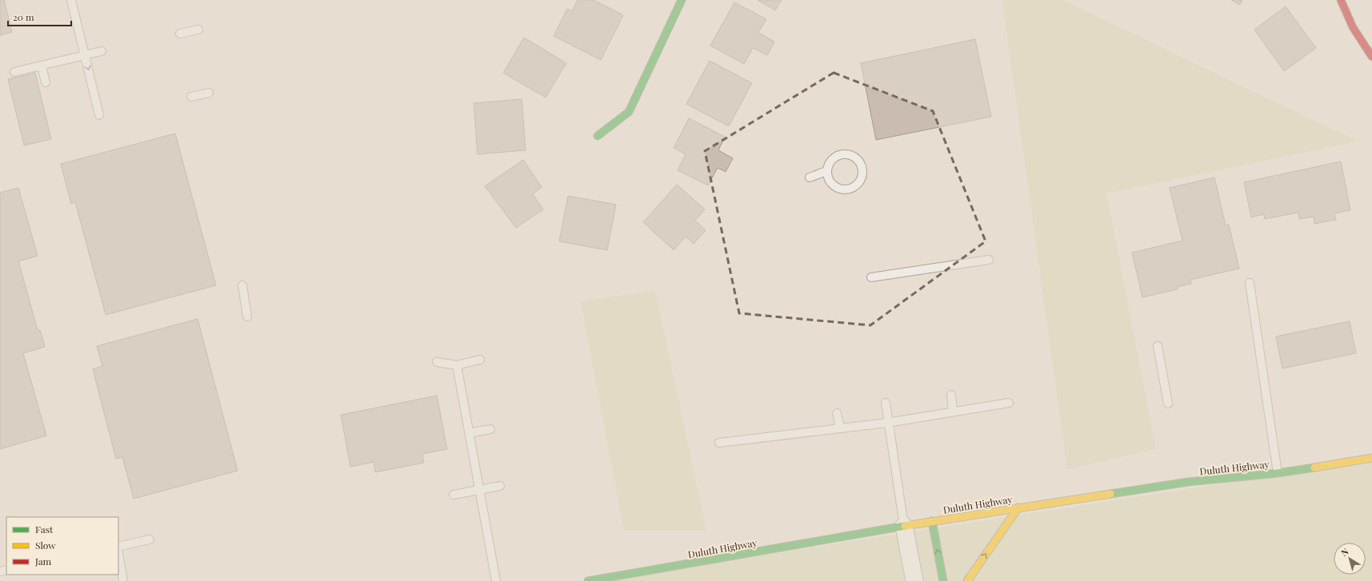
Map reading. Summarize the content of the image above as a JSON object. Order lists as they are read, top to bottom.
{
  "streets": {
    "main road": ["Duluth Highway"]
  },
  "legend": ["Fast", "Slow", "Jam"],
  "scale_bar": "20 m",
  "north": "top left"
}
